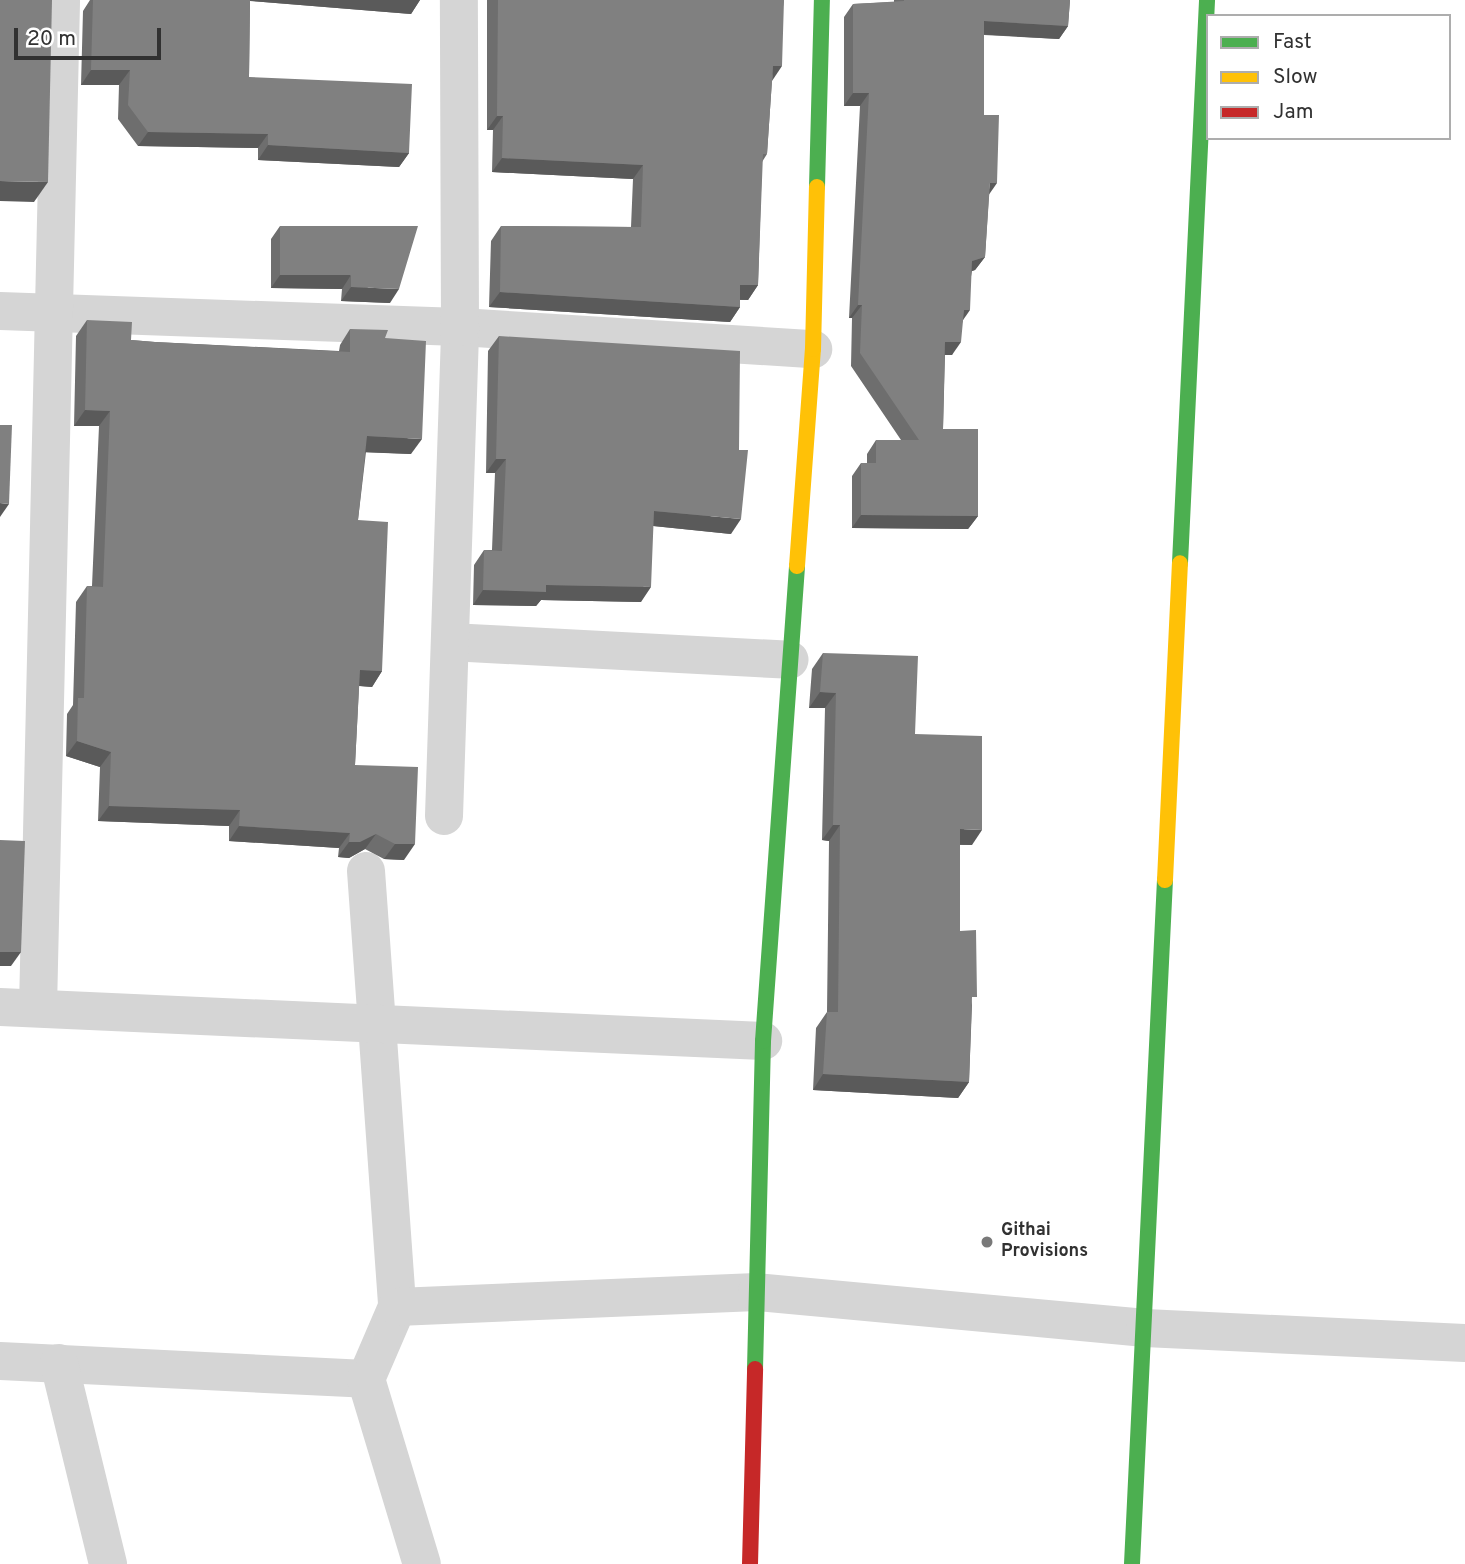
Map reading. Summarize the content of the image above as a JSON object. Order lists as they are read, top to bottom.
{
  "places": ["Githai Provisions"],
  "legend": ["Fast", "Slow", "Jam"],
  "scale_bar": "20 m"
}
